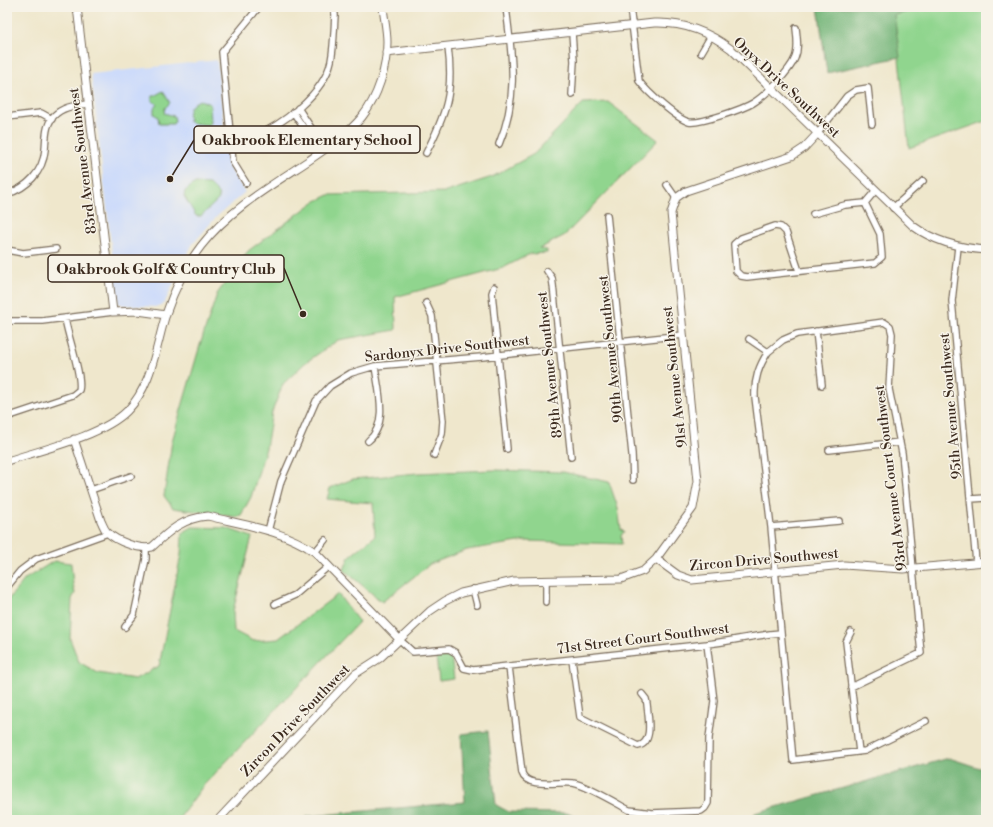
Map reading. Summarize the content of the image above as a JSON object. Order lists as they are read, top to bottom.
{
  "streets": {
    "street": [
      "Onyx Drive Southwest",
      "83rd Avenue Southwest",
      "Sardonyx Drive Southwest",
      "90th Avenue Southwest",
      "89th Avenue Southwest",
      "91st Avenue Southwest",
      "95th Avenue Southwest",
      "93rd Avenue Court Southwest",
      "Zircon Drive Southwest",
      "71st Street Court Southwest"
    ]
  },
  "crossings": [
    ["Onyx Drive Southwest", "95th Avenue Southwest"],
    ["Sardonyx Drive Southwest", "90th Avenue Southwest"],
    ["Sardonyx Drive Southwest", "89th Avenue Southwest"],
    ["Sardonyx Drive Southwest", "91st Avenue Southwest"],
    ["91st Avenue Southwest", "Zircon Drive Southwest"],
    ["95th Avenue Southwest", "Zircon Drive Southwest"],
    ["93rd Avenue Court Southwest", "Zircon Drive Southwest"],
    ["Zircon Drive Southwest", "71st Street Court Southwest"]
  ],
  "places": ["Oakbrook Elementary School", "Oakbrook Golf & Country Club"]
}
